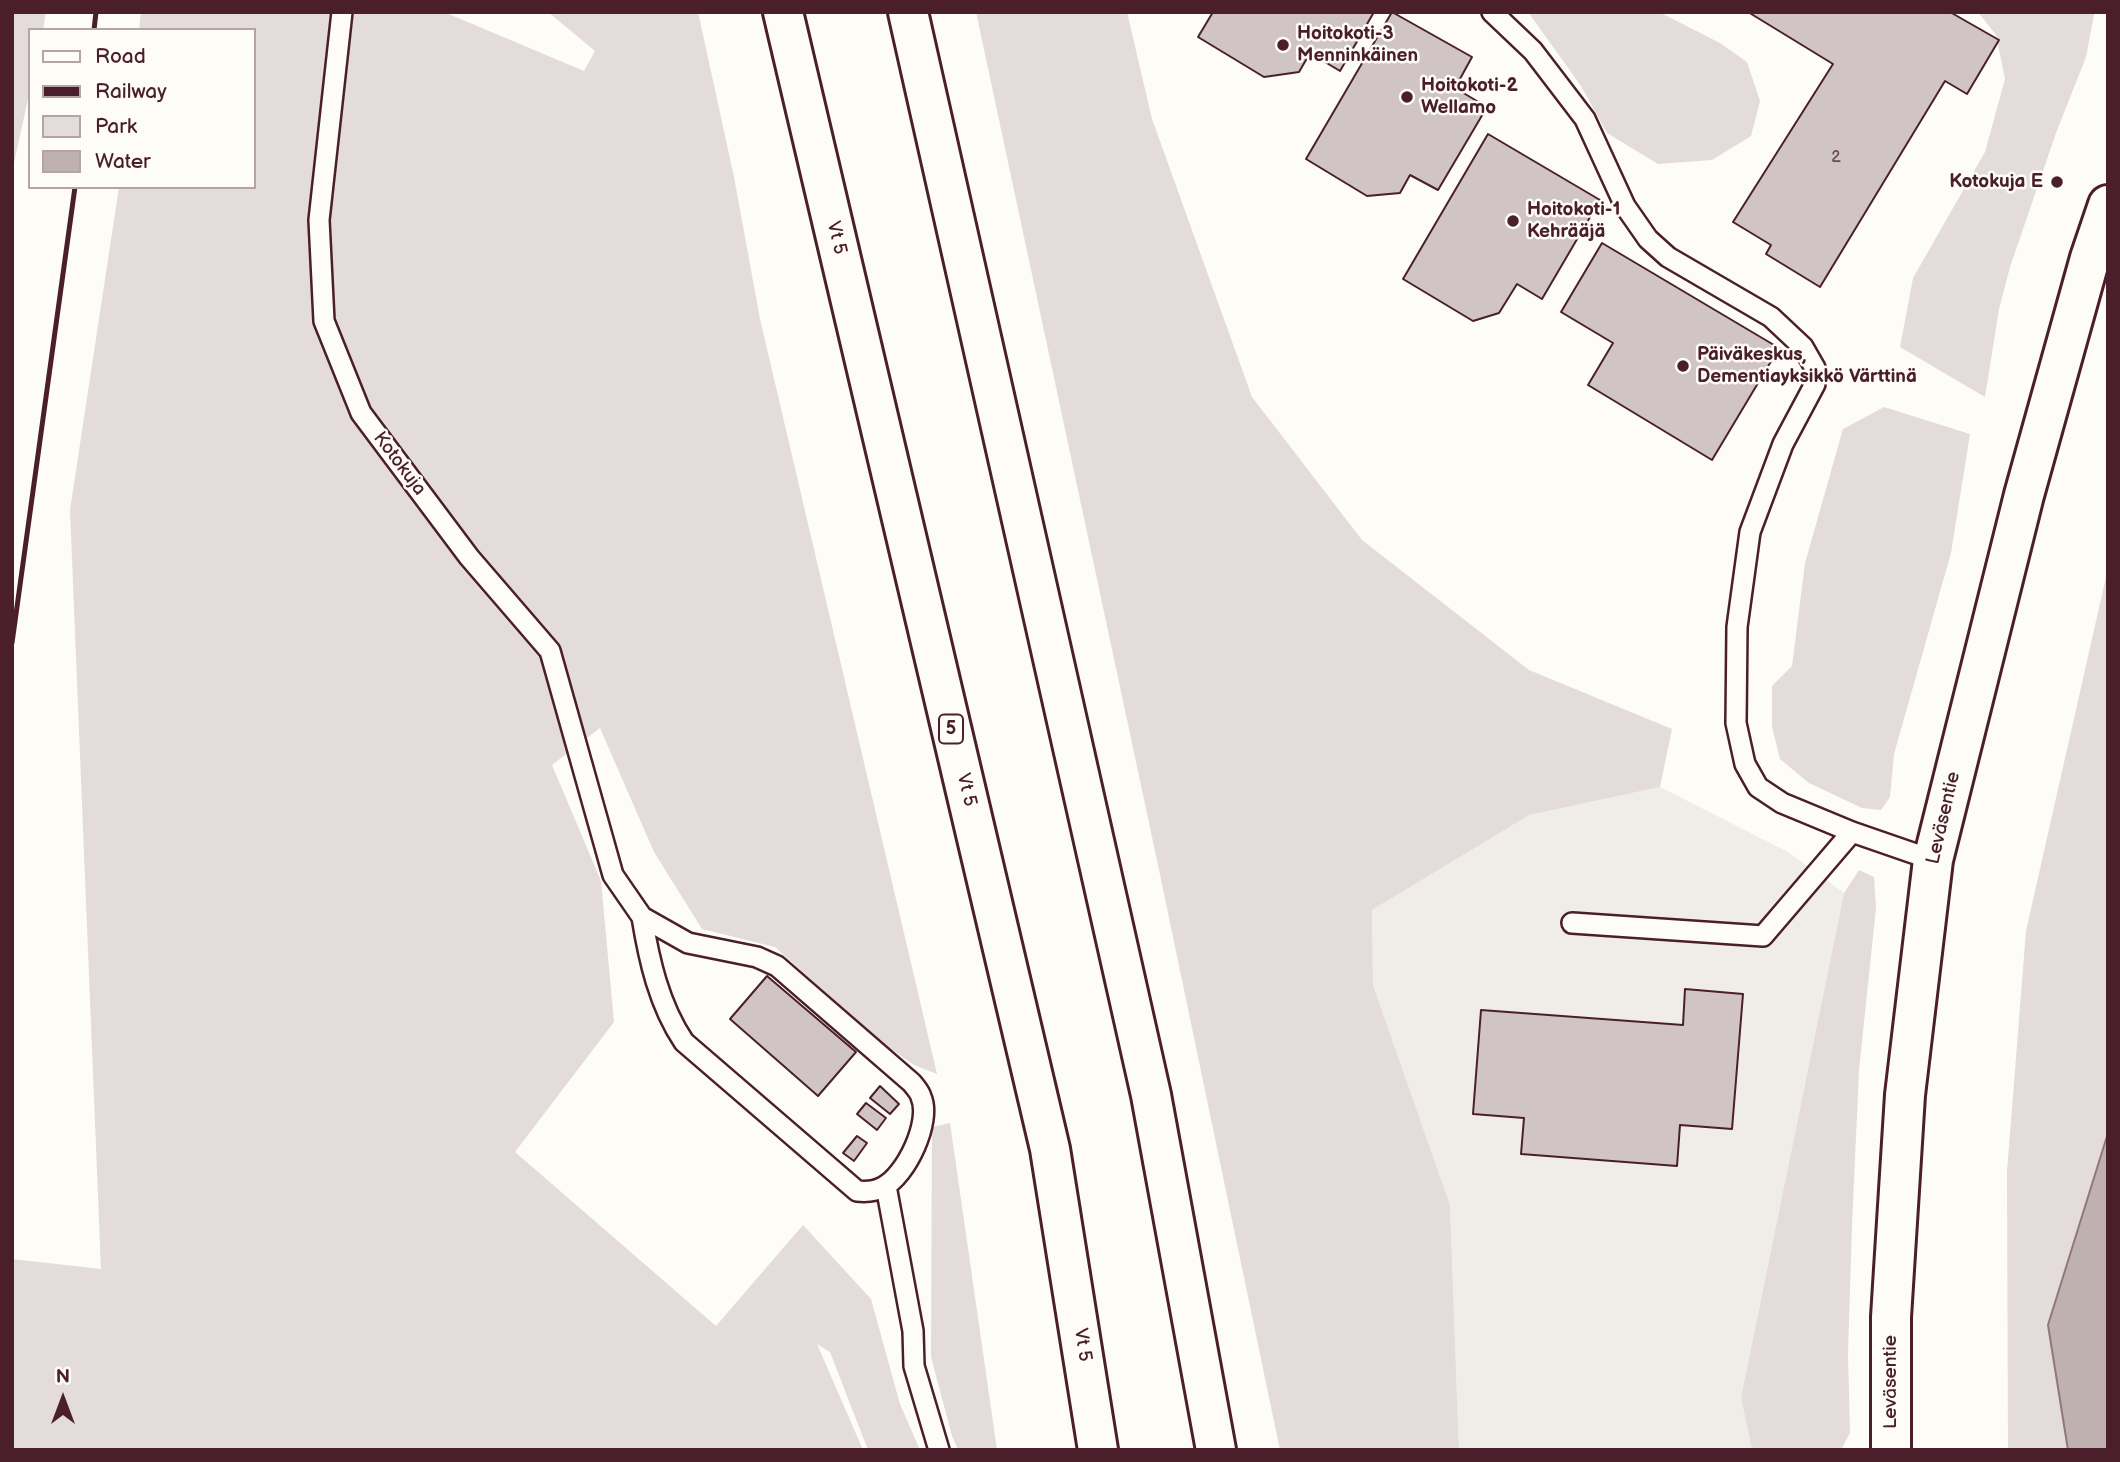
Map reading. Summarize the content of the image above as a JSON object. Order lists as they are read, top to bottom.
{
  "streets": {
    "main road": ["Vt 5", "5", "Leväsentie"],
    "lane": ["Kotokuja"]
  },
  "places": [
    "Hoitokoti-3 Menninkäinen",
    "Hoitokoti-2 Wellamo",
    "Kotokuja E",
    "Hoitokoti-1 Kehrääjä",
    "Päiväkeskus, Dementiayksikkö Värttinä"
  ],
  "house_numbers": ["2"],
  "legend": [
    "Road",
    "Railway",
    "Park",
    "Water"
  ],
  "north": "top"
}
